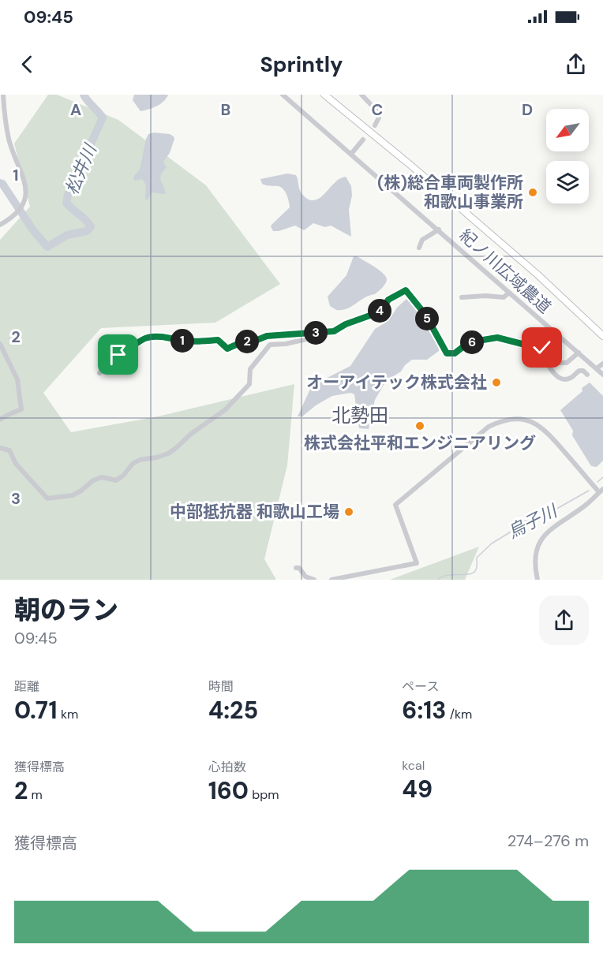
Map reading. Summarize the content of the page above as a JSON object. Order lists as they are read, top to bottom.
{
  "streets": {
    "street": ["紀ノ川広域農道"]
  },
  "districts": ["北勢田"],
  "water": ["松井川", "烏子川"],
  "places": [
    "(株)総合車両製作所 和歌山事業所",
    "オーアイテック株式会社",
    "株式会社平和エンジニアリング",
    "中部抵抗器 和歌山工場"
  ],
  "north": "bottom left",
  "page": {
    "status": "09:45",
    "header": "Sprintly",
    "pins": [
      "4",
      "5",
      "3",
      "1",
      "2",
      "6"
    ],
    "heading": ["朝のラン", "09:45"],
    "stats": [
      ["距離", "0.71 km"],
      ["時間", "4:25"],
      ["ペース", "6:13 /km"],
      ["獲得標高", "2 m"],
      ["心拍数", "160 bpm"],
      ["kcal", "49"]
    ],
    "chart": ["獲得標高", "274–276 m"]
  },
  "grid": {
    "columns": [
      "A",
      "B",
      "C",
      "D"
    ],
    "rows": ["1", "2", "3"]
  }
}
